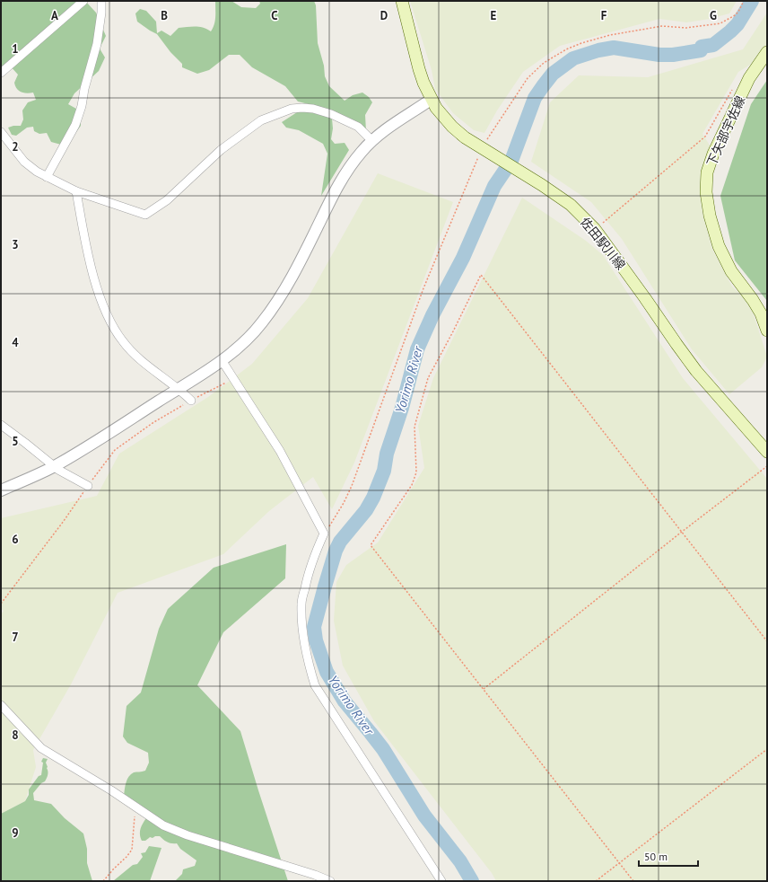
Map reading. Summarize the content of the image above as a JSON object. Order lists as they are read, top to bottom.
{
  "streets": {
    "main road": ["下矢部宇佐線", "佐田駅川線"]
  },
  "water": ["Yorimo River"],
  "scale_bar": "50 m",
  "grid": {
    "columns": [
      "A",
      "B",
      "C",
      "D",
      "E",
      "F",
      "G"
    ],
    "rows": [
      "1",
      "2",
      "3",
      "4",
      "5",
      "6",
      "7",
      "8",
      "9"
    ]
  }
}
